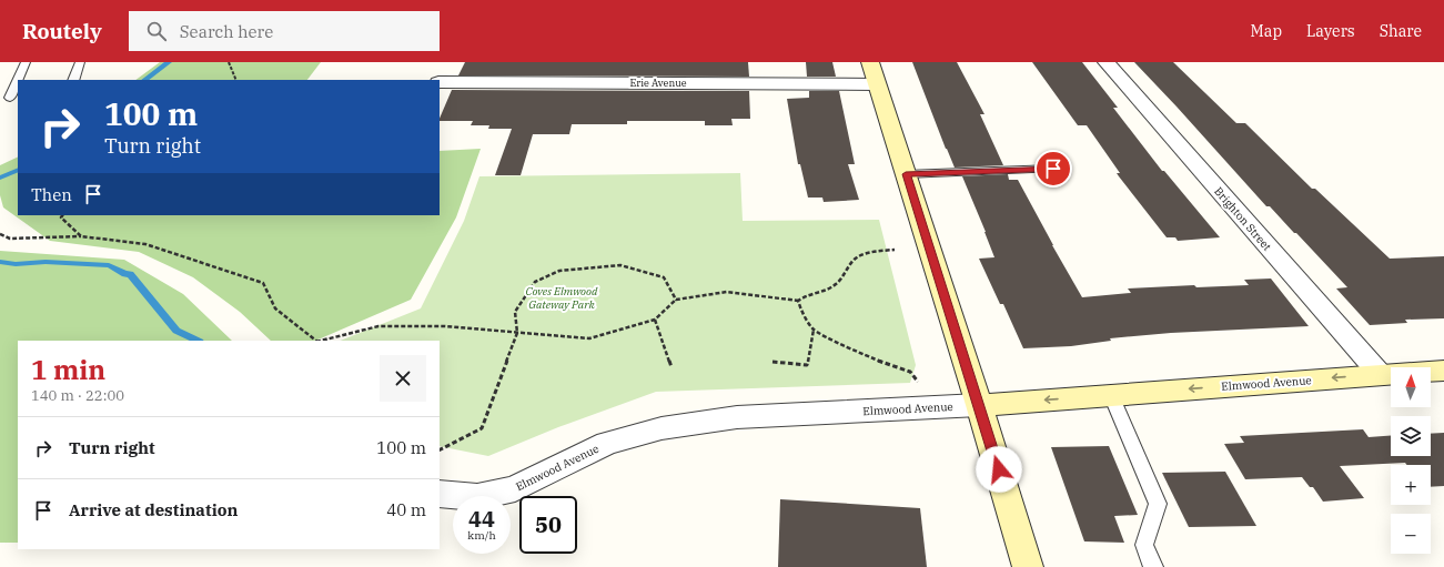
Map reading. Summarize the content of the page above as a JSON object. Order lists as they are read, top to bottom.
{
  "streets": {
    "main road": ["Elmwood Avenue"],
    "street": ["Erie Avenue", "Brighton Street"]
  },
  "crossings": [
    ["Brighton Street", "Elmwood Avenue"]
  ],
  "one_way": ["Elmwood Avenue"],
  "parks": ["Coves Elmwood Gateway Park"],
  "north": "top",
  "page": {
    "header": "Routely",
    "search": "Search here",
    "nav": ["Map", "Layers", "Share"],
    "turn": ["100 m", "Turn right"],
    "then": "Then",
    "heading": ["1 min", "140 m · 22:00"],
    "map_buttons": ["+", "−"],
    "list": [
      {
        "name": "Turn right",
        "value": "100 m"
      },
      {
        "name": "Arrive at destination",
        "value": "40 m"
      }
    ],
    "speed": "44 km/h",
    "limit": "50"
  }
}
